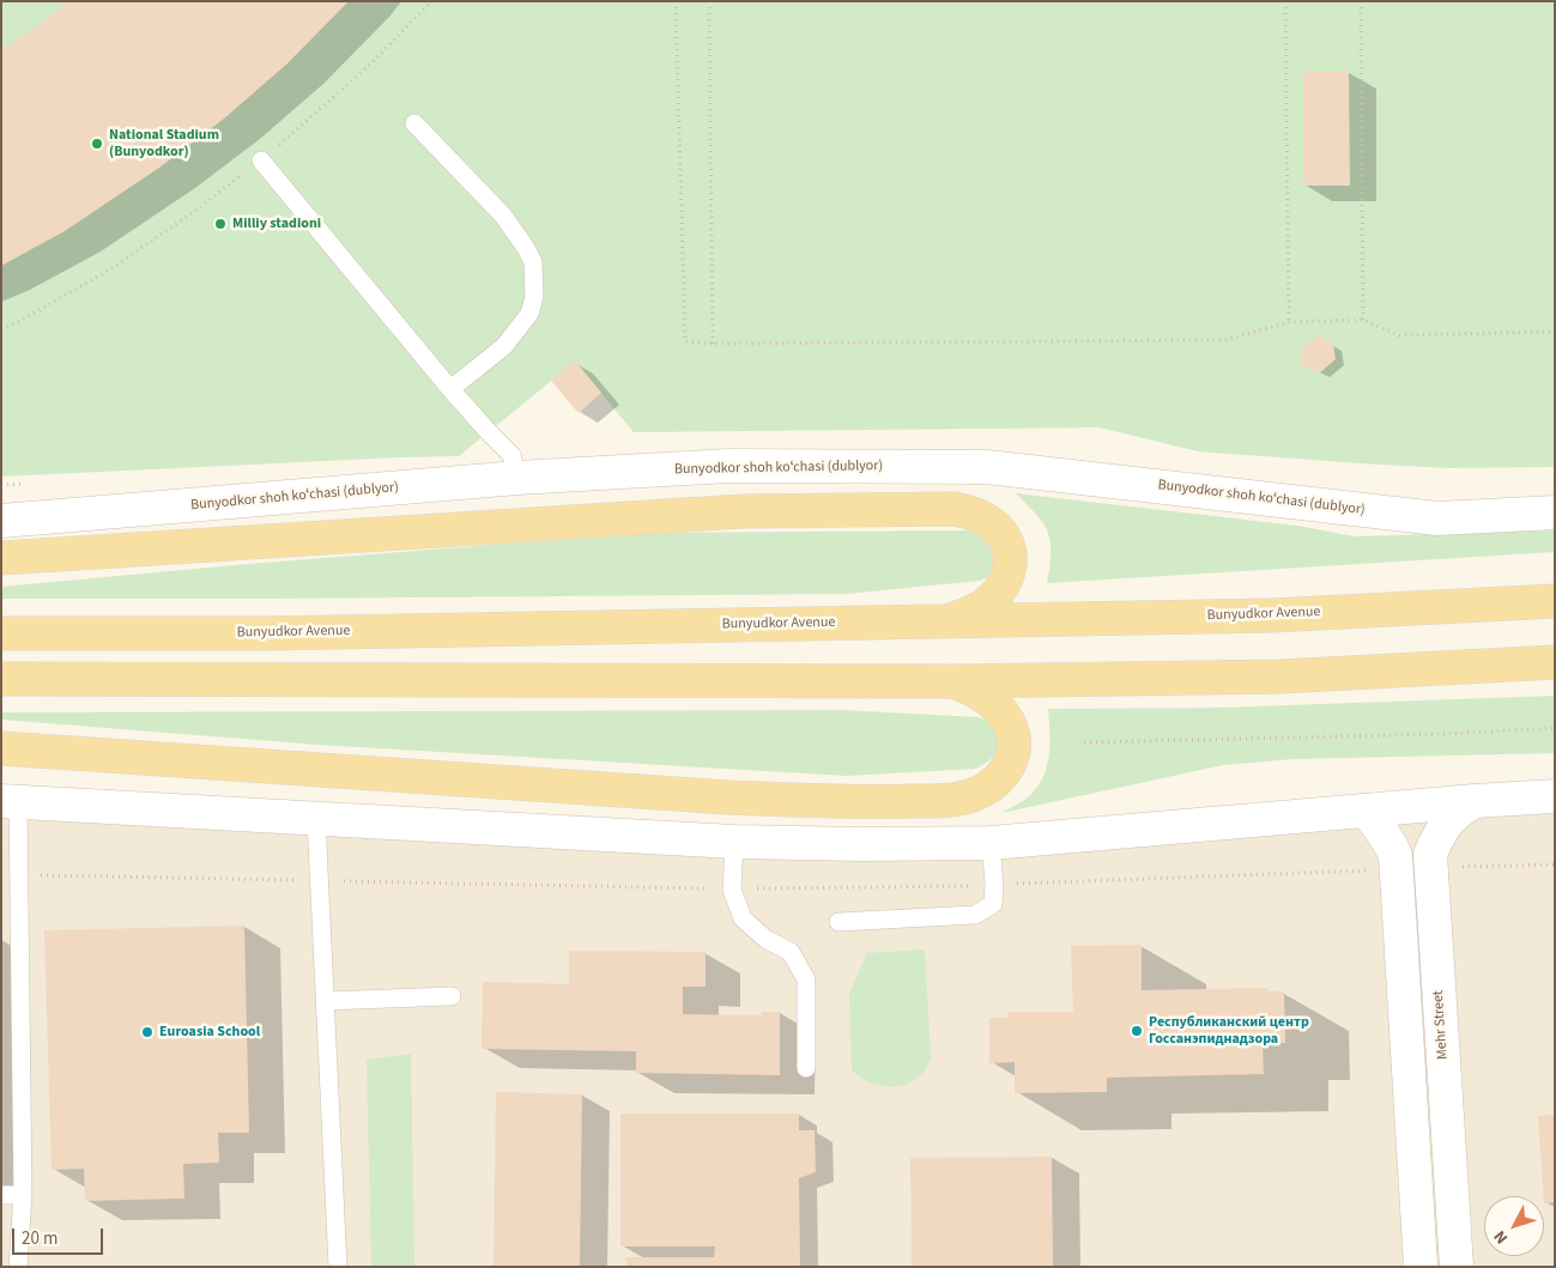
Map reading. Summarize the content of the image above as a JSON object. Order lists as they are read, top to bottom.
{
  "streets": {
    "main road": ["Bunyudkor Avenue"],
    "street": ["Bunyodkor shoh koʻchasi (dublyor)", "Mehr Street"]
  },
  "places": [
    "National Stadium (Bunyodkor)",
    "Milliy stadioni",
    "Республиканский центр Госсанэпиднадзора",
    "Euroasia School"
  ],
  "scale_bar": "20 m",
  "north": "bottom left"
}
